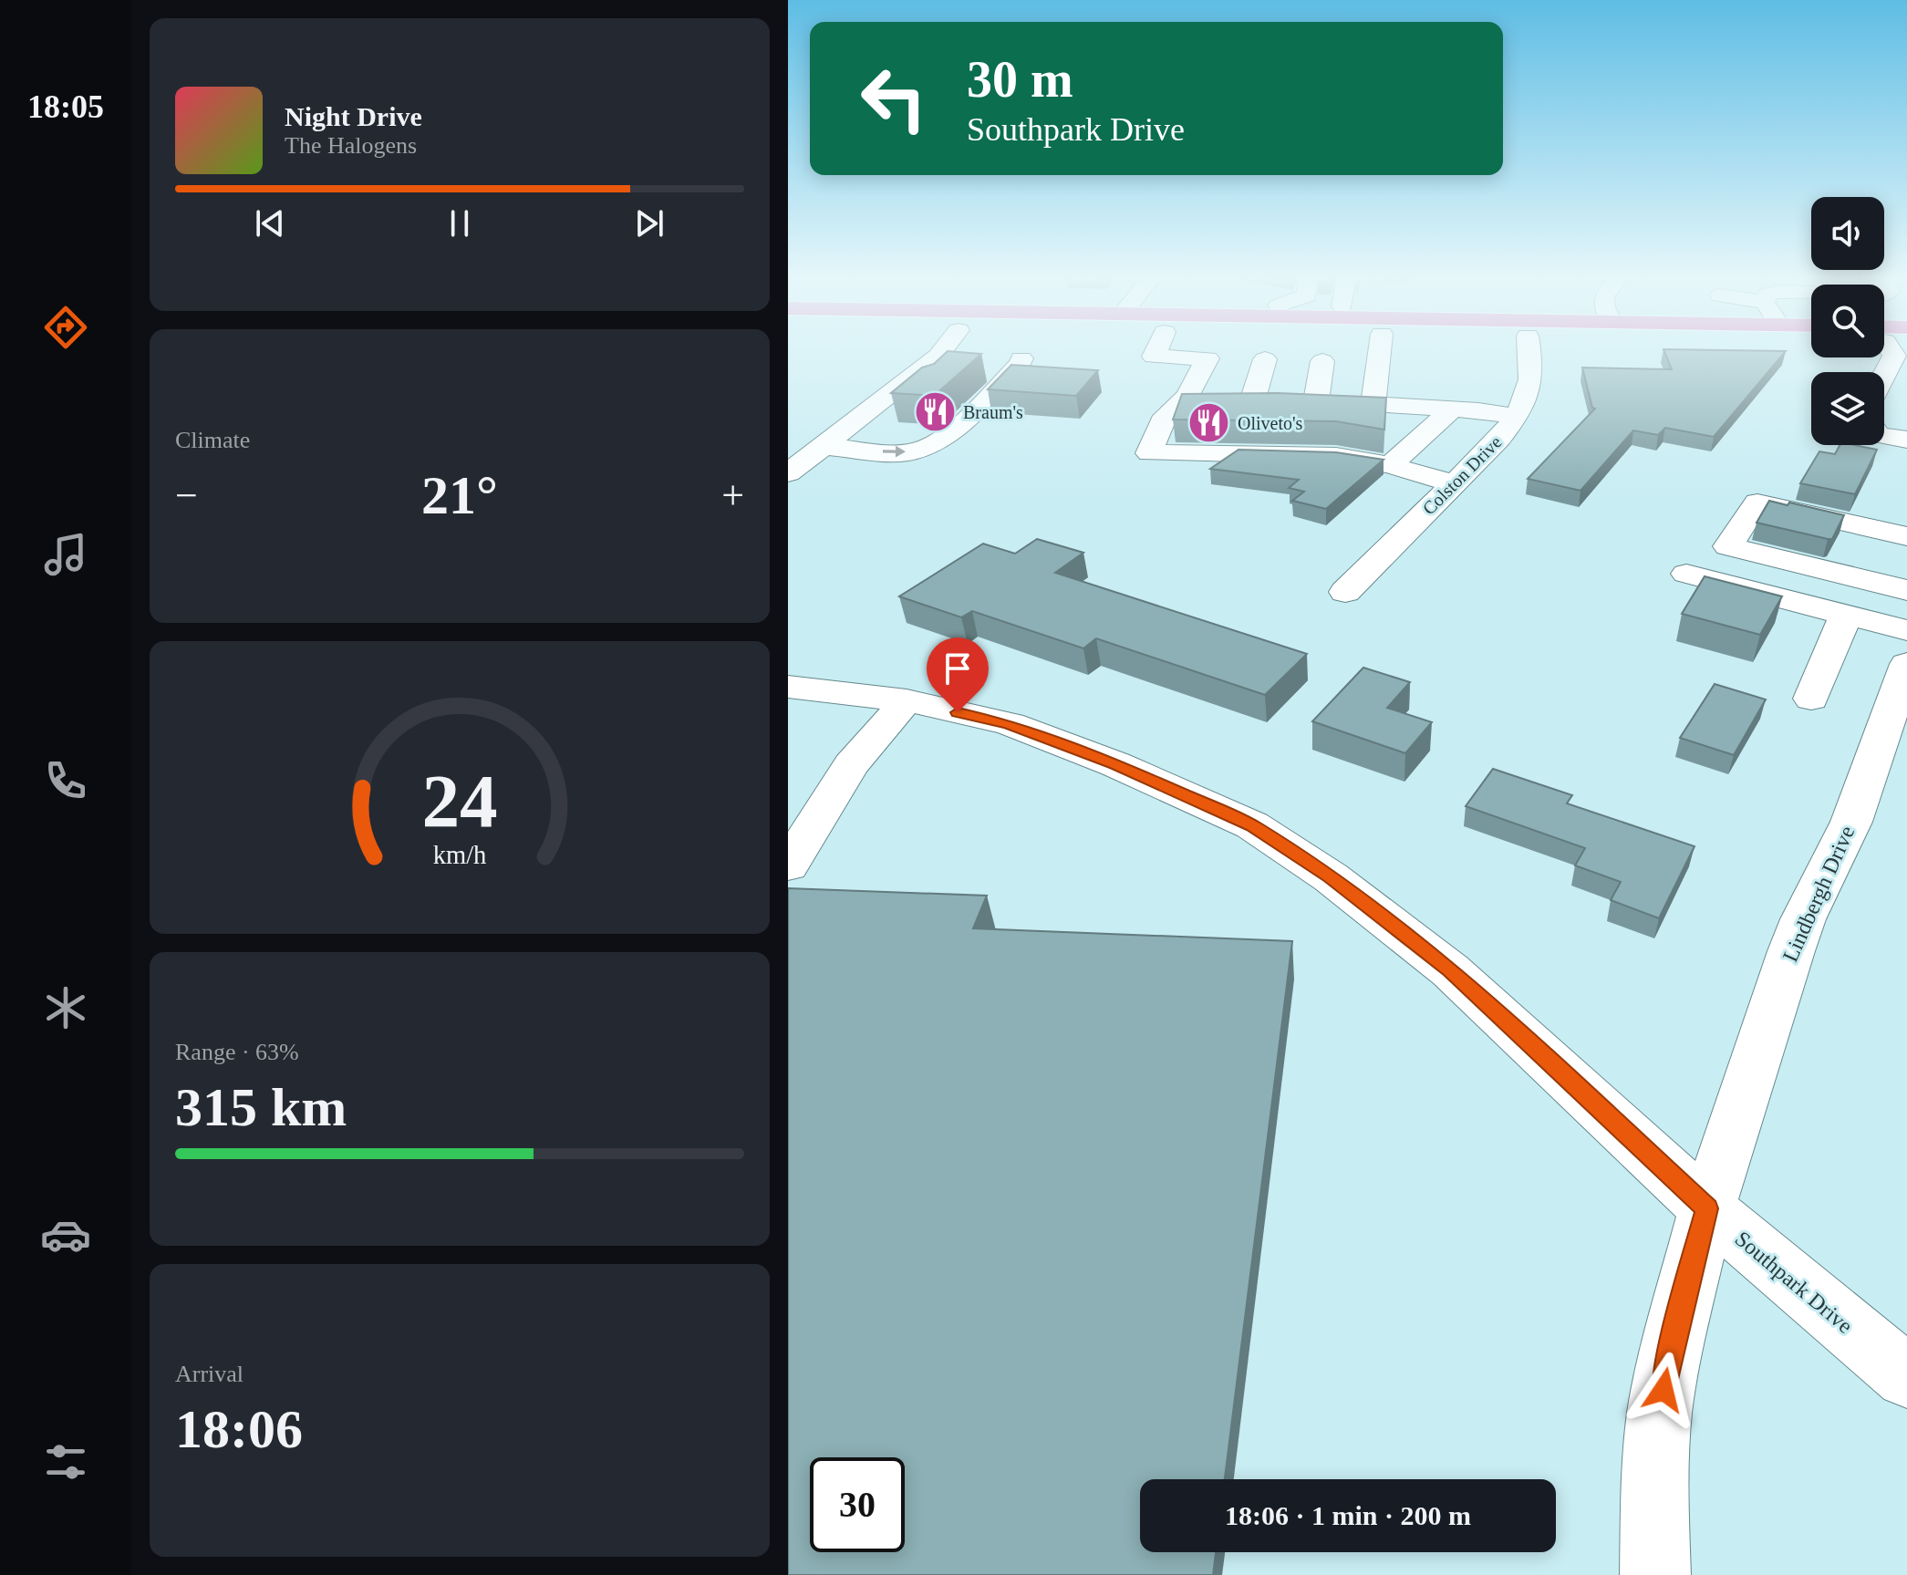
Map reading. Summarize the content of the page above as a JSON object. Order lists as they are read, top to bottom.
{
  "streets": {
    "street": ["Colston Drive", "Lindbergh Drive", "Southpark Drive"]
  },
  "crossings": [
    ["Lindbergh Drive", "Southpark Drive"]
  ],
  "places": {
    "restaurant": ["Braum's", "Oliveto's"]
  },
  "page": {
    "tabs": "18:05",
    "turn": ["30 m", "Southpark Drive"],
    "song": ["Night Drive", "The Halogens"],
    "tile": [
      "Climate",
      ["Range · 63%", "315 km"],
      ["Arrival", "18:06"]
    ],
    "heat": ["−", "21°", "+"],
    "limit": "30",
    "trip": "18:06 · 1 min · 200 m",
    "gauge": ["24", "km/h"]
  }
}
